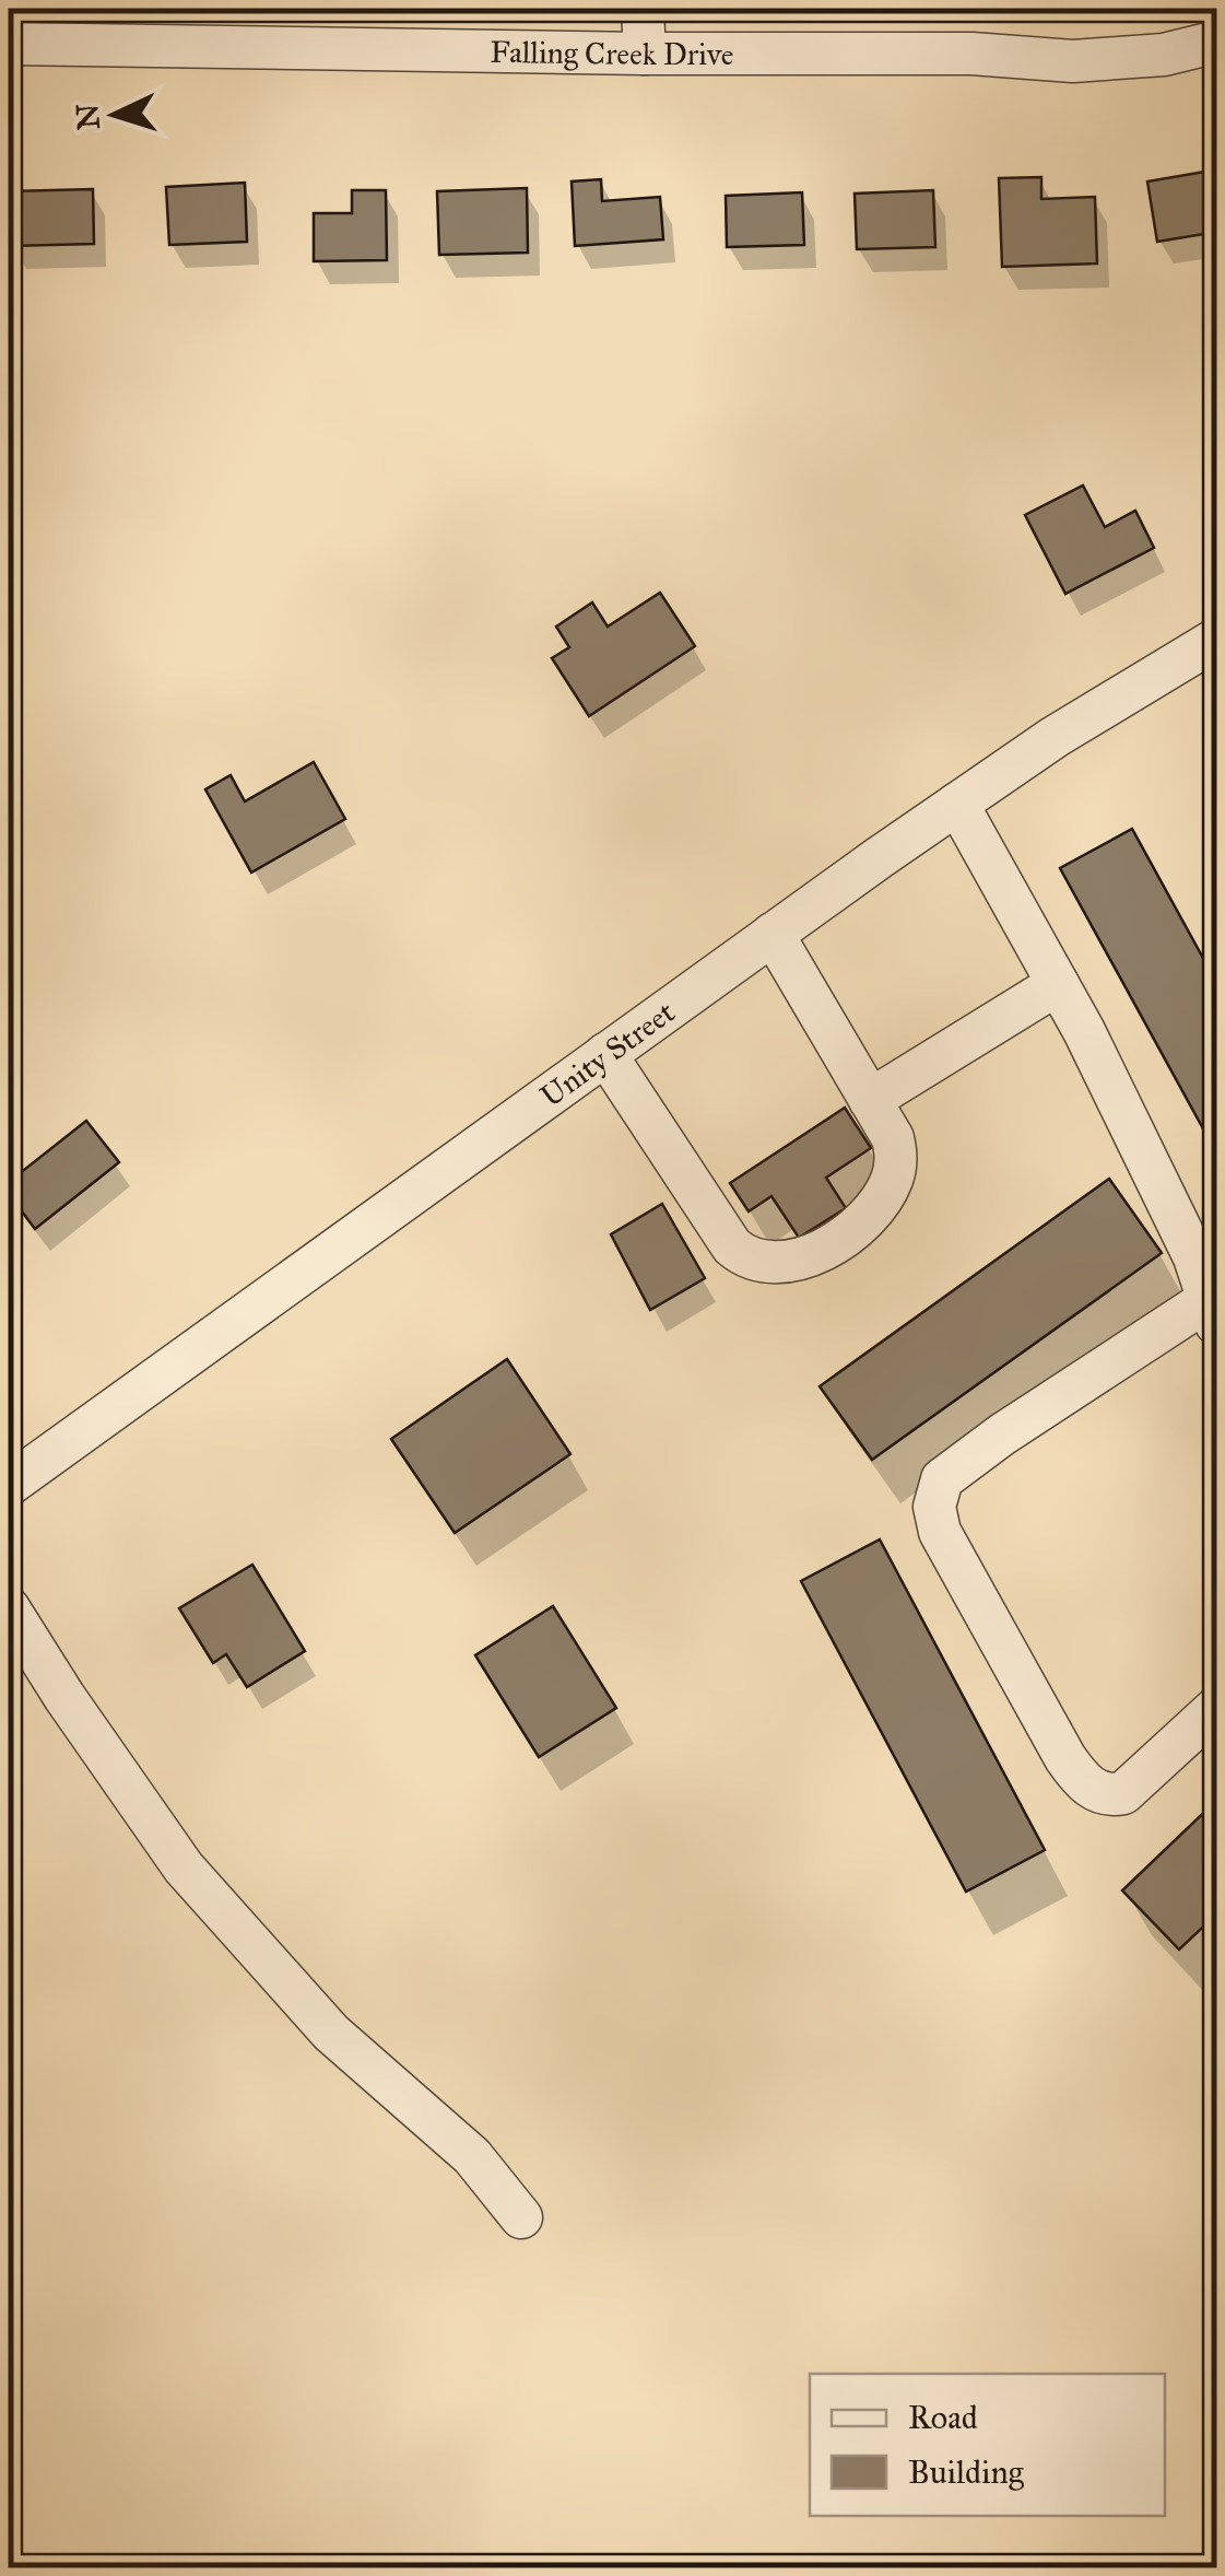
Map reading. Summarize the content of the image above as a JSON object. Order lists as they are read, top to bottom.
{
  "streets": {
    "street": ["Falling Creek Drive", "Unity Street"]
  },
  "legend": ["Road", "Building"],
  "north": "left"
}
